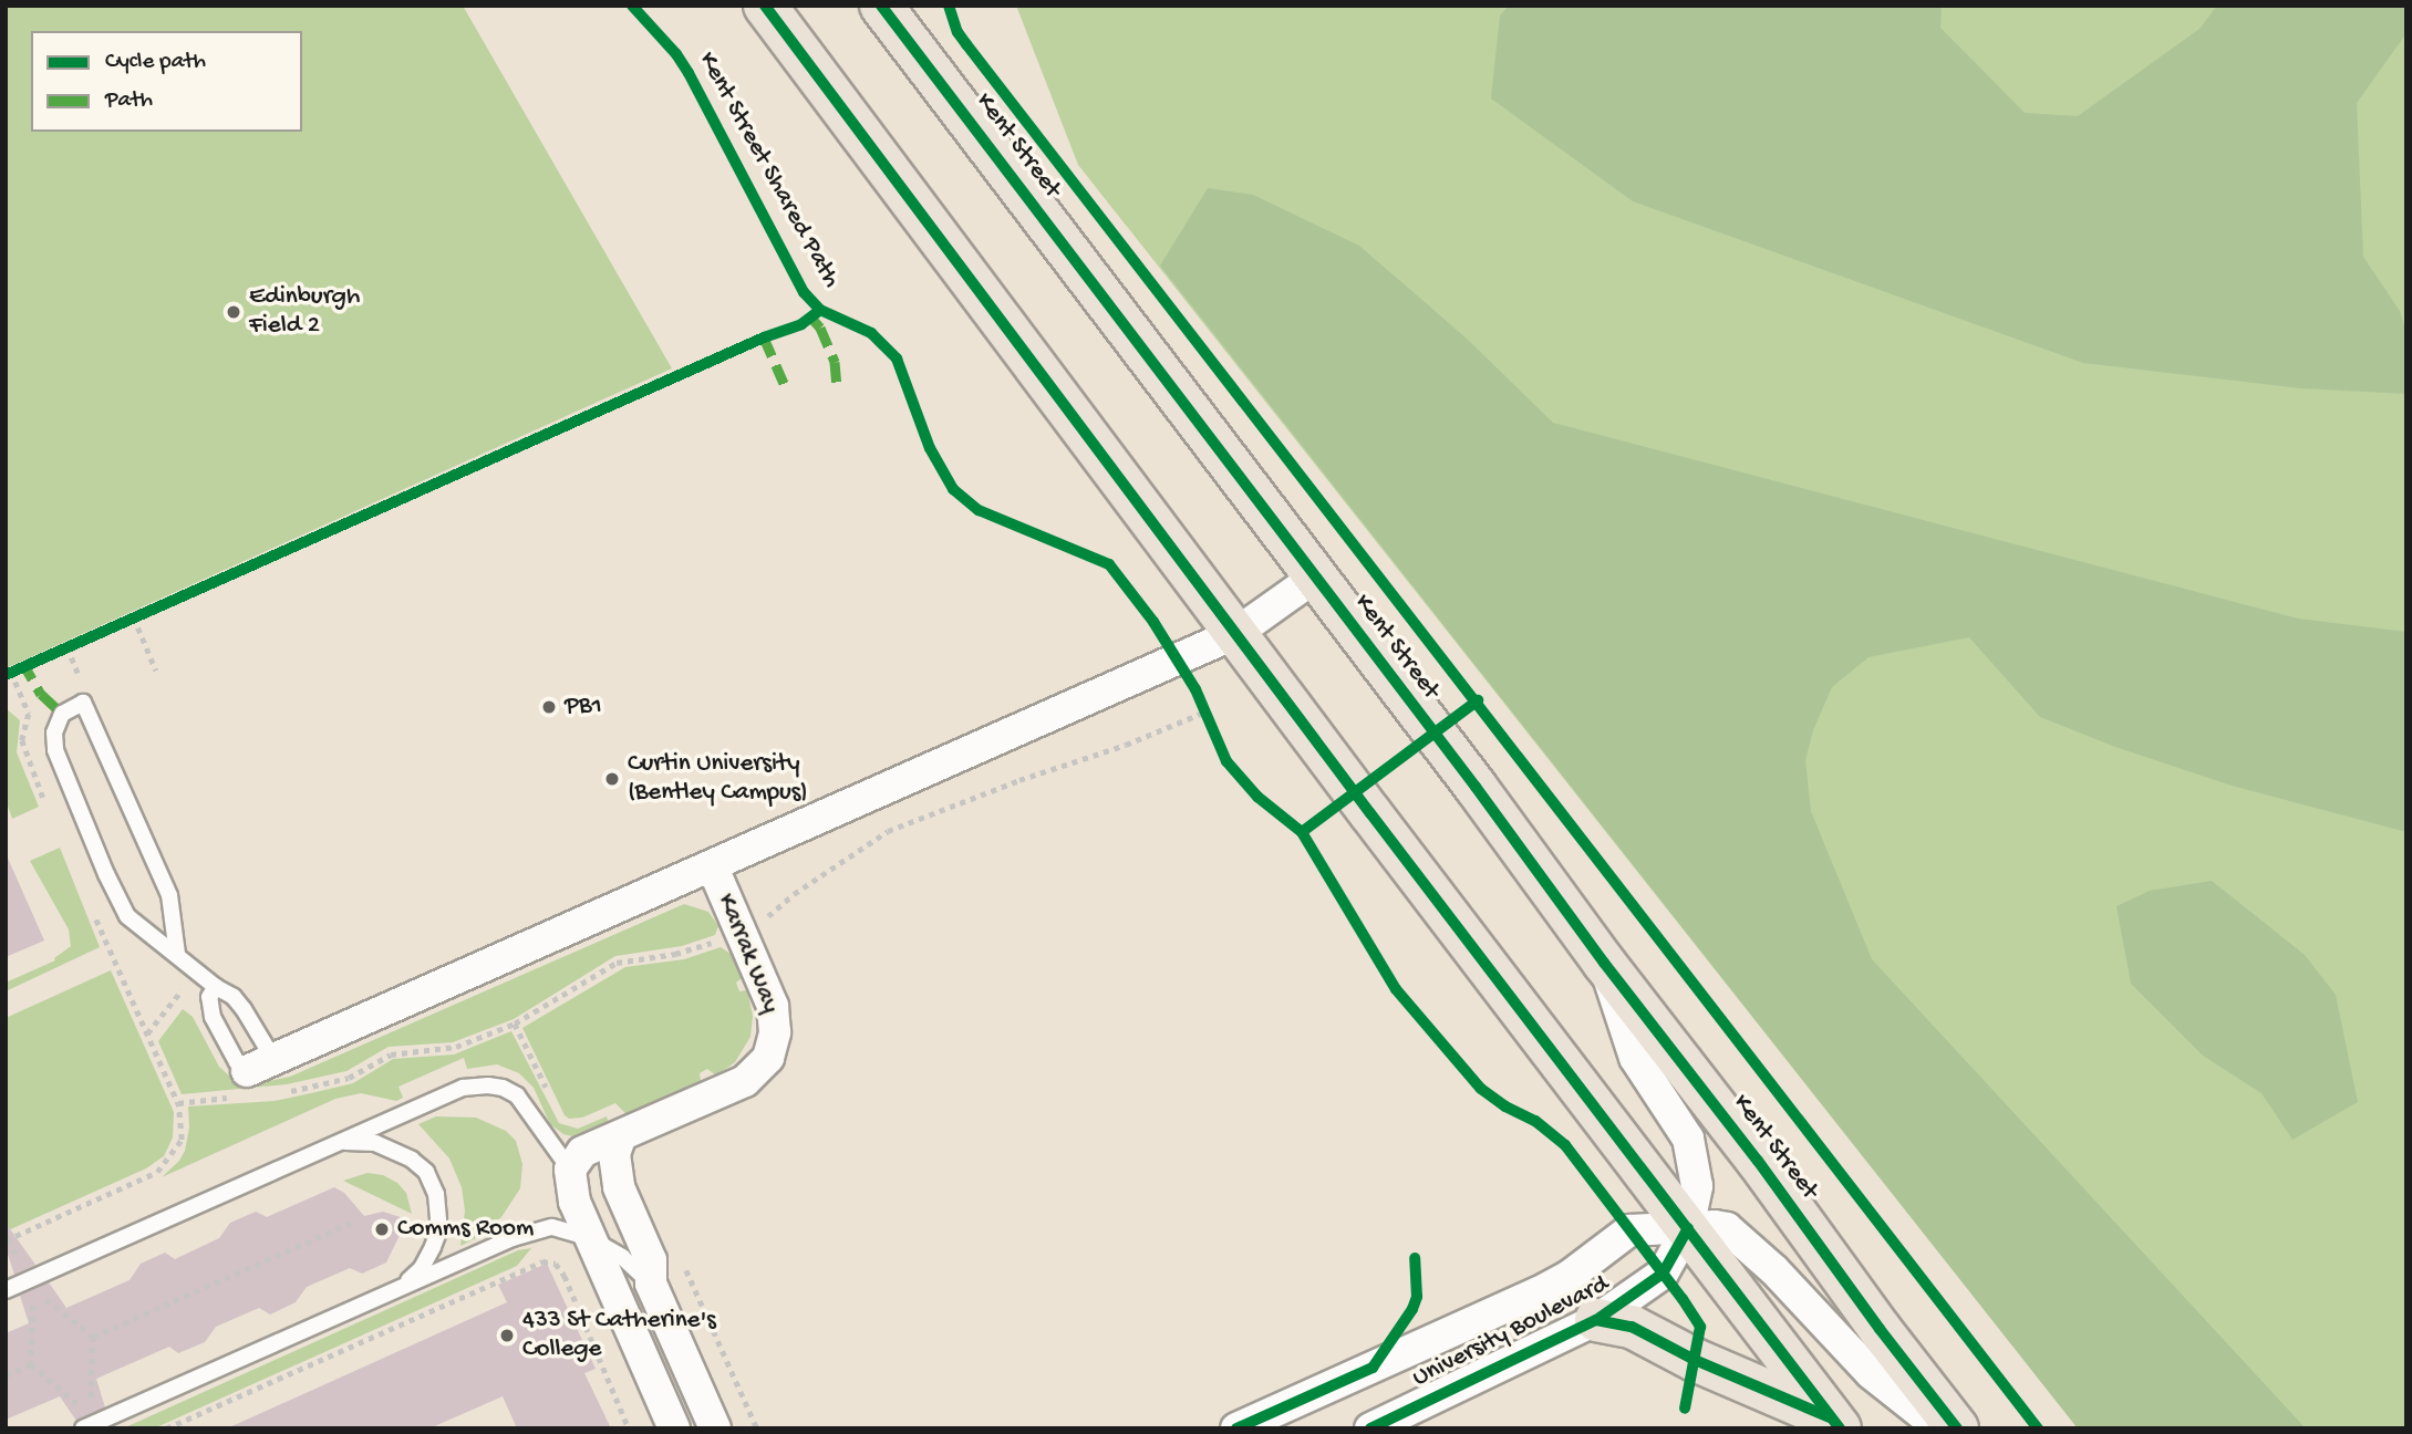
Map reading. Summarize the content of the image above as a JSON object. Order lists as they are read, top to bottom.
{
  "streets": {
    "main road": ["Kent Street"],
    "street": ["Karrak Way", "University Boulevard"],
    "cycle path": ["Kent Street Shared Path"]
  },
  "crossings": [
    ["Kent Street", "University Boulevard"]
  ],
  "places": [
    "Edinburgh Field 2",
    "PB1",
    "Curtin University (Bentley Campus)",
    "Comms Room",
    "433 St Catherine's College"
  ],
  "legend": ["Cycle path", "Path"]
}
